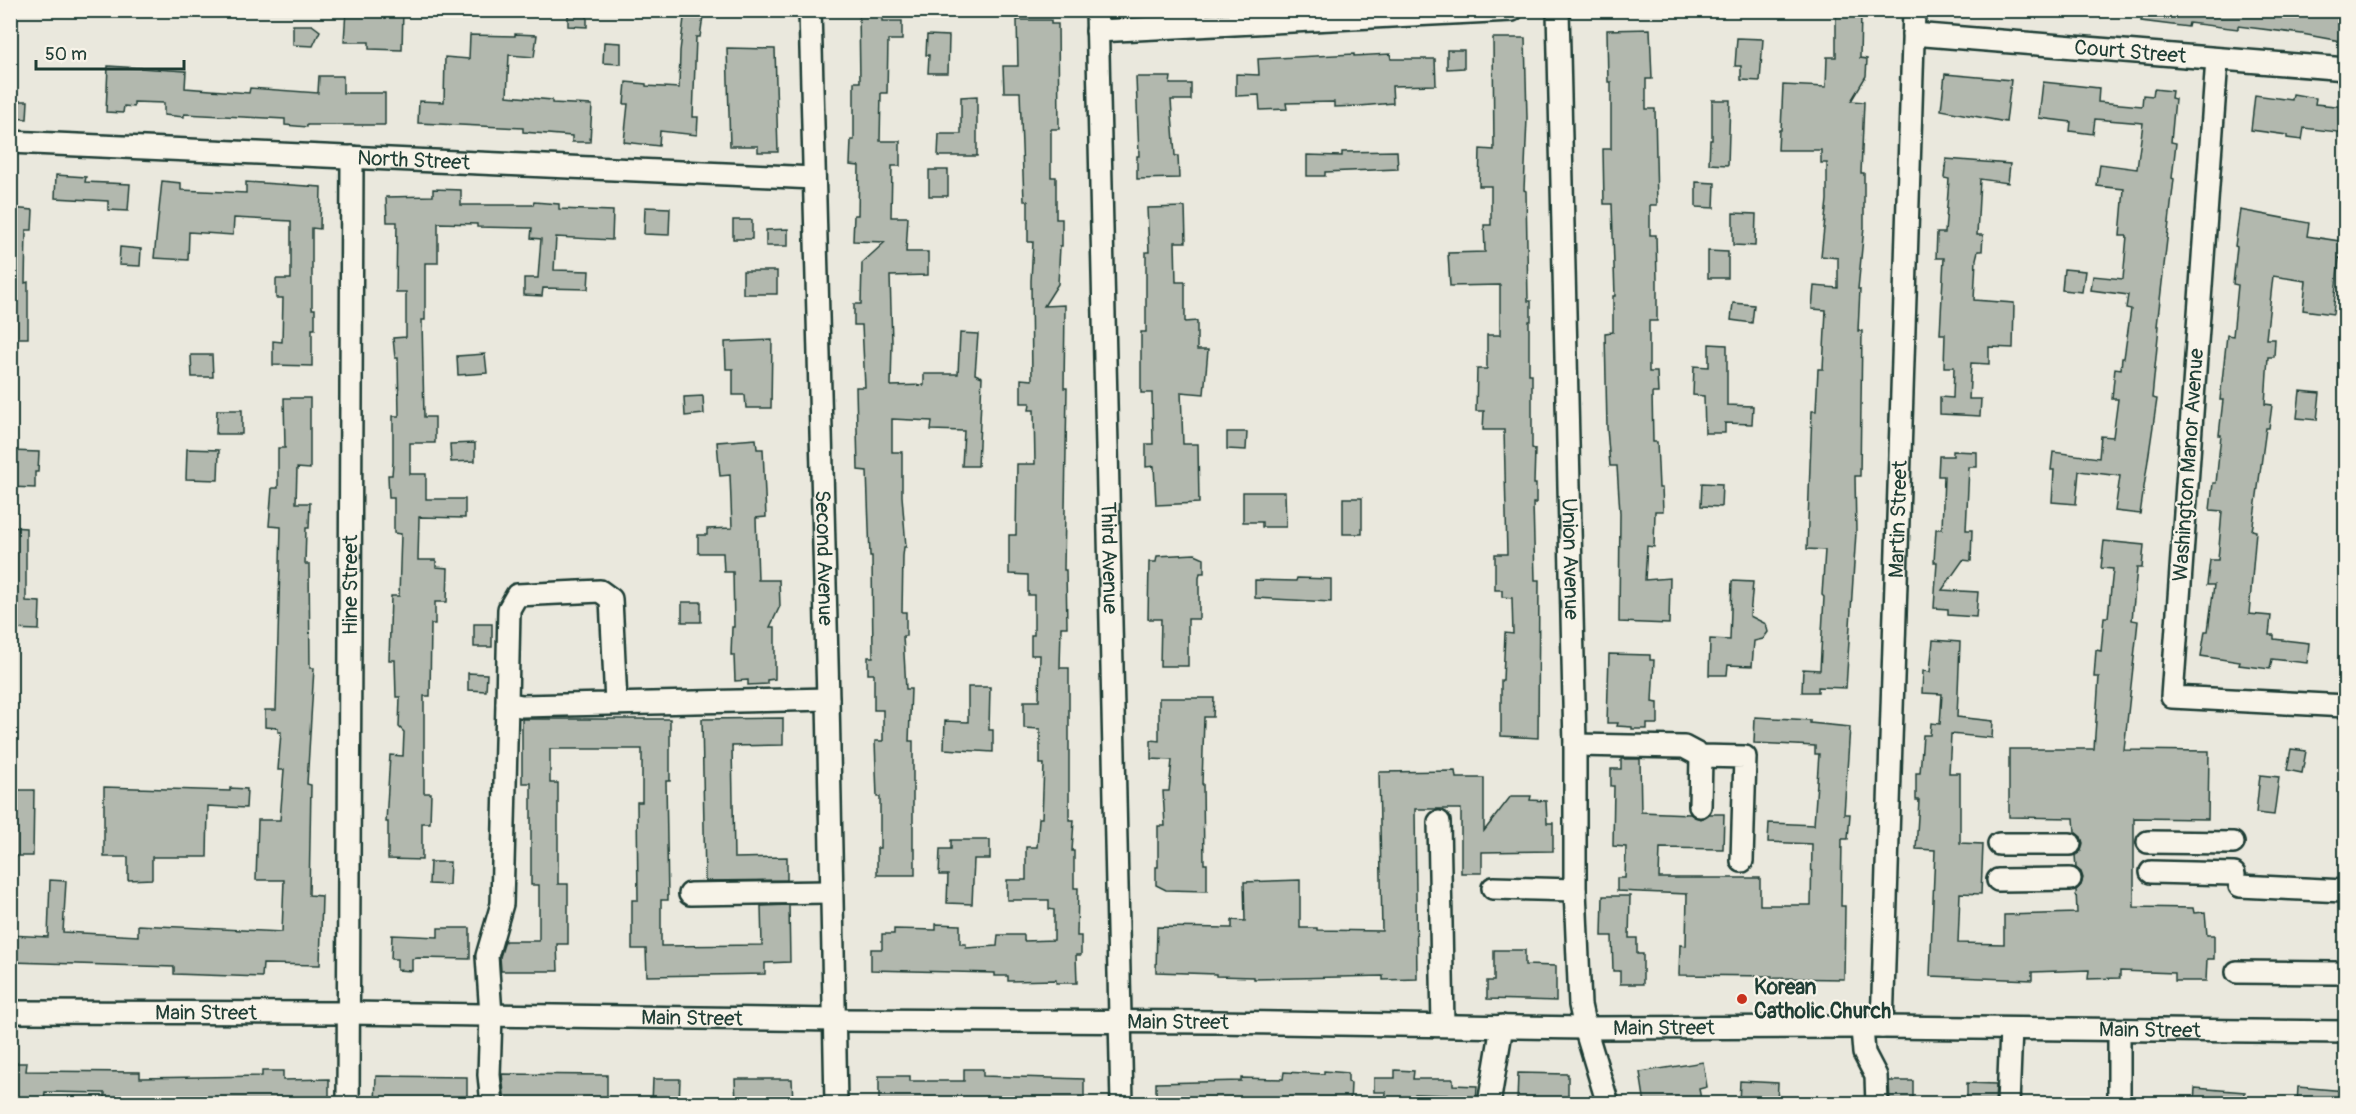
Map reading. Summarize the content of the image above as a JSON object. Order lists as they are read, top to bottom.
{
  "streets": {
    "street": [
      "Court Street",
      "North Street",
      "Washington Manor Avenue",
      "Martin Street",
      "Second Avenue",
      "Third Avenue",
      "Union Avenue",
      "Hine Street",
      "Main Street"
    ]
  },
  "crossings": [
    ["Court Street", "Washington Manor Avenue"],
    ["Court Street", "Martin Street"],
    ["North Street", "Second Avenue"],
    ["North Street", "Hine Street"],
    ["Martin Street", "Main Street"],
    ["Second Avenue", "Main Street"],
    ["Third Avenue", "Main Street"],
    ["Union Avenue", "Main Street"],
    ["Hine Street", "Main Street"]
  ],
  "places": ["Korean Catholic Church"],
  "scale_bar": "50 m"
}
